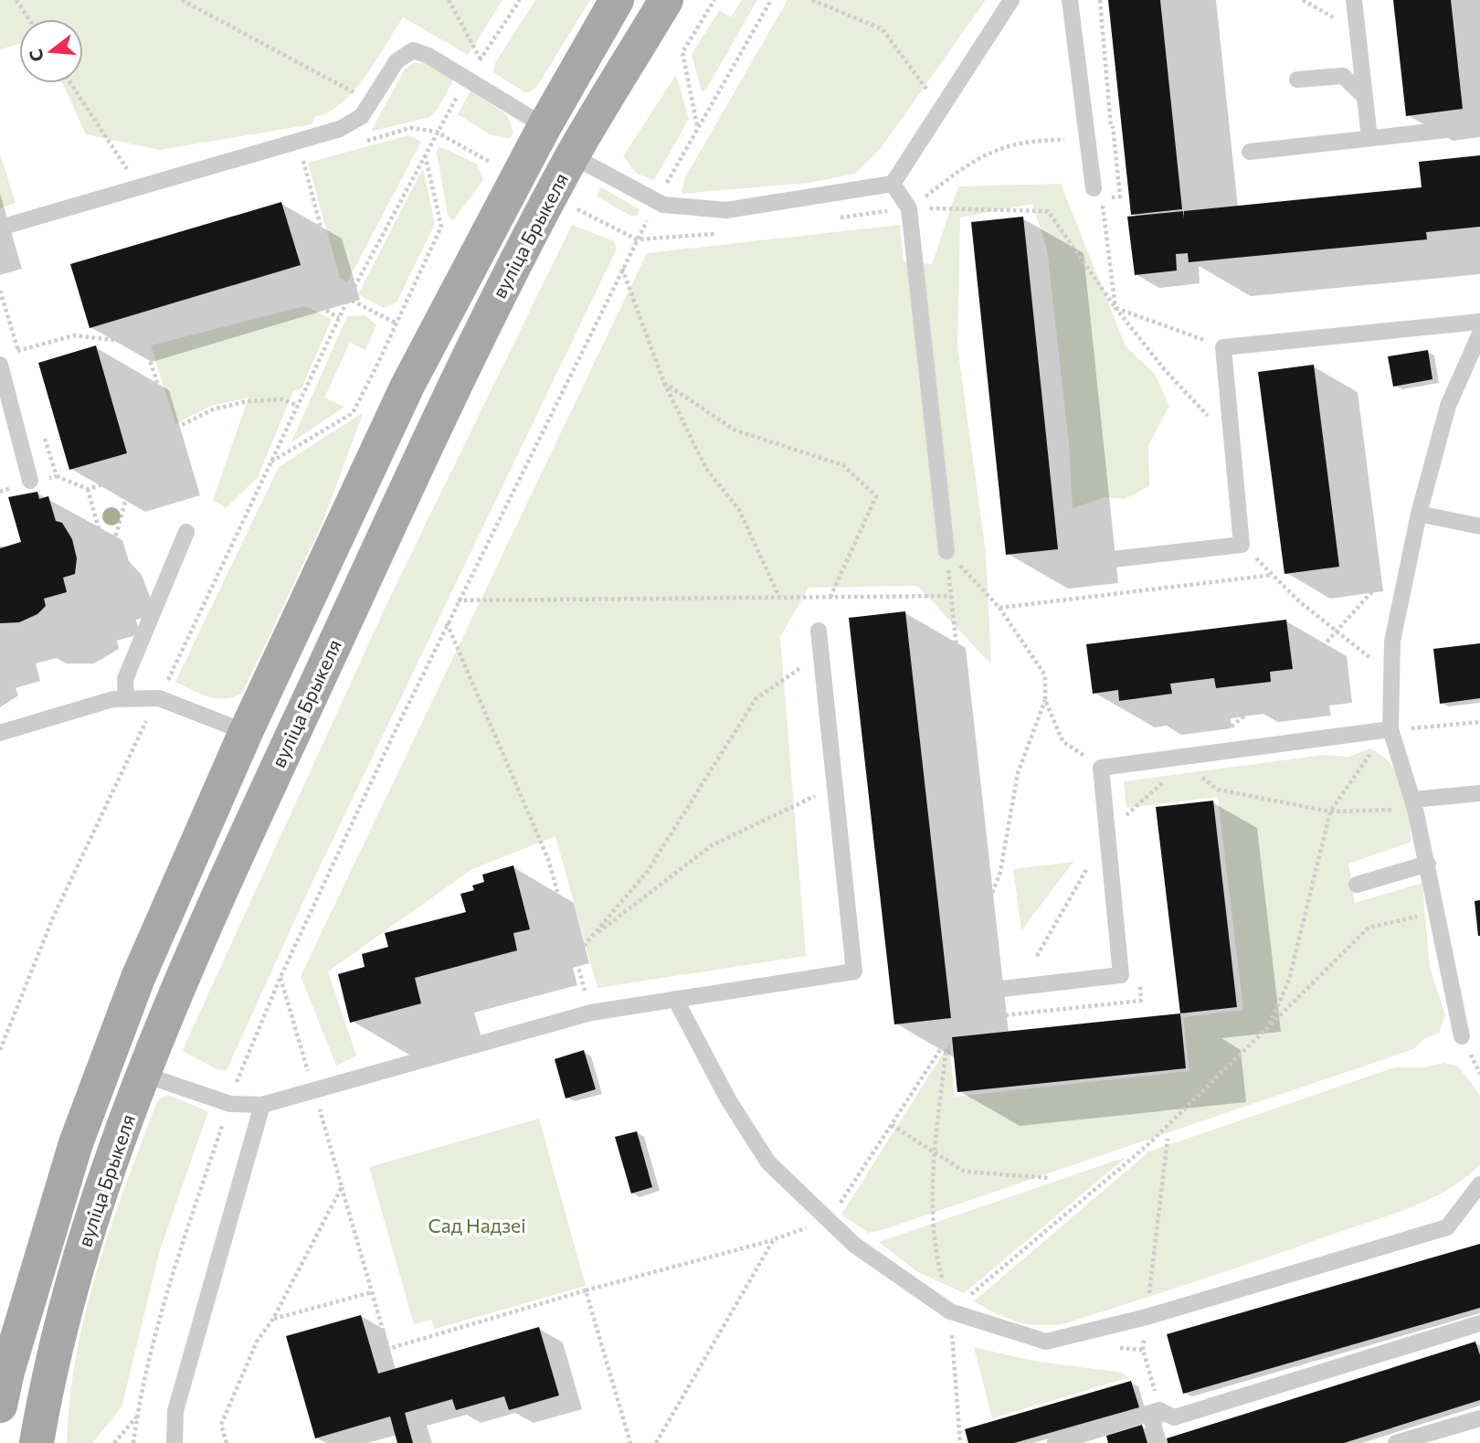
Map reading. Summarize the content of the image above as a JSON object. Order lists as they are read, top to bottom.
{
  "streets": {
    "main road": ["вуліца Брыкеля"]
  },
  "parks": ["Сад Надзеі"],
  "north": "left"
}
